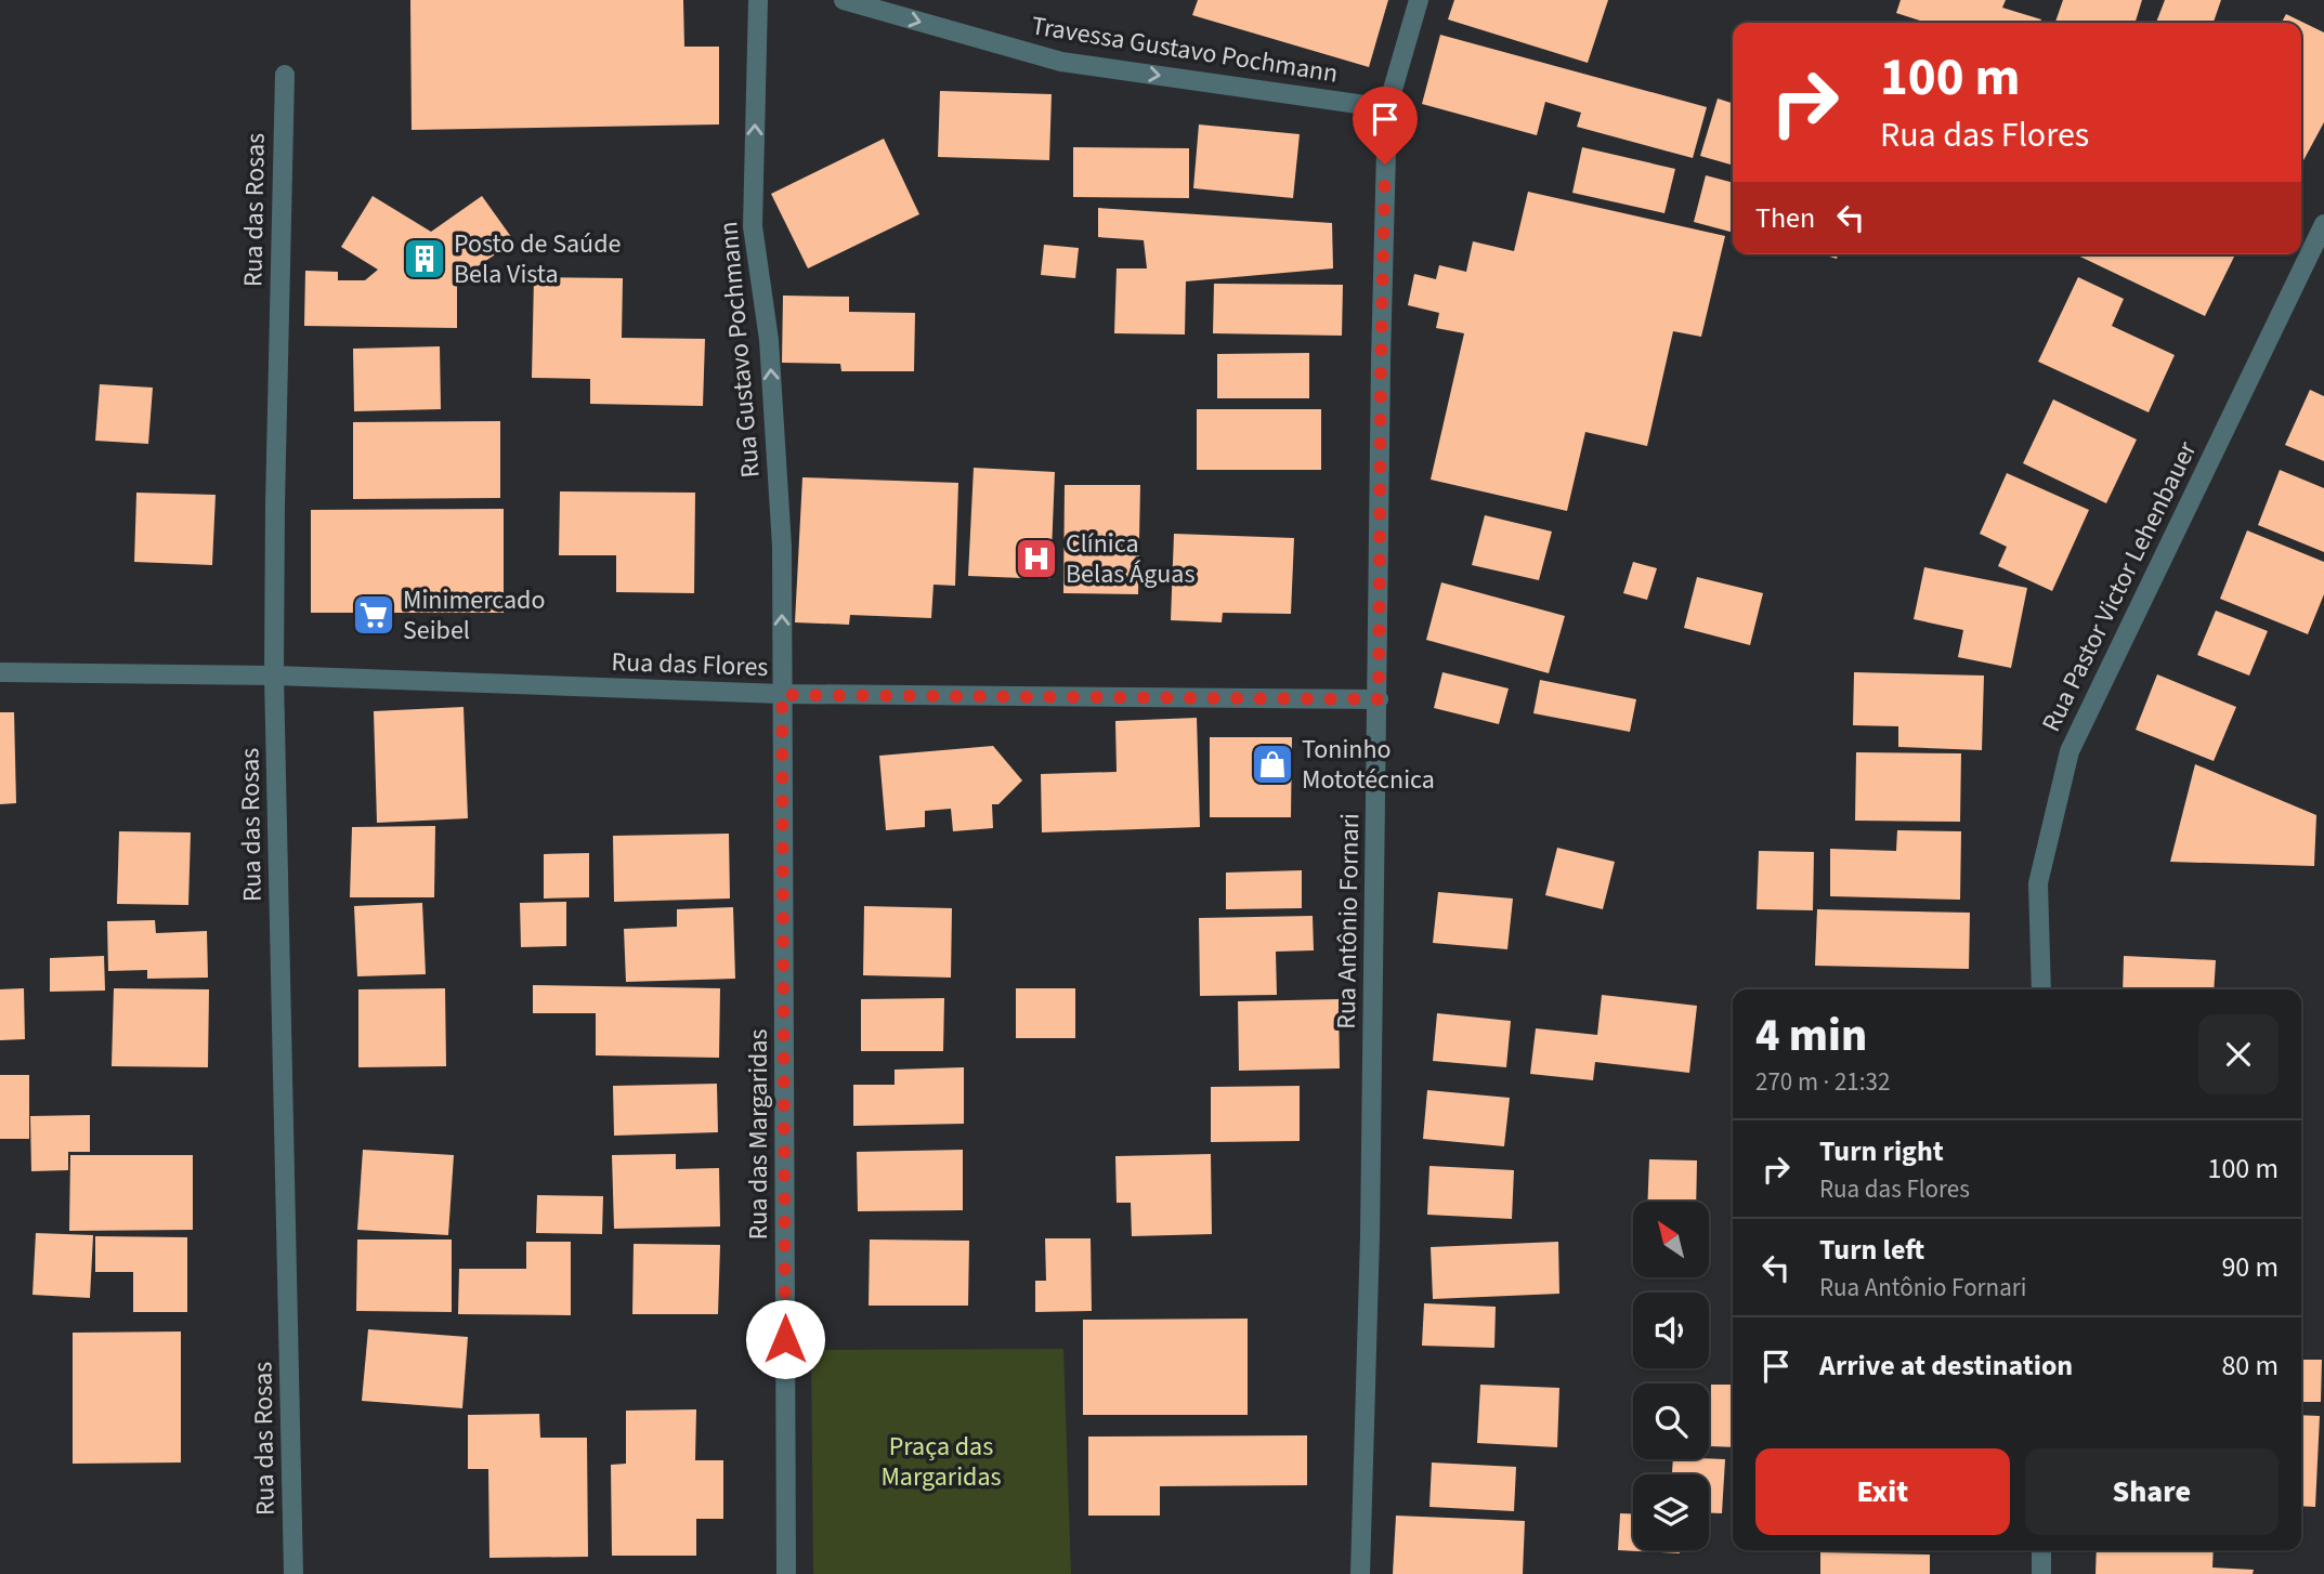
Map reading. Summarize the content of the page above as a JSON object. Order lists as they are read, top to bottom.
{
  "streets": {
    "street": [
      "Travessa Gustavo Pochmann",
      "Rua das Rosas",
      "Rua Gustavo Pochmann",
      "Rua Pastor Victor Lehenbauer",
      "Rua das Flores",
      "Rua Antônio Fornari",
      "Rua das Margaridas"
    ]
  },
  "crossings": [
    ["Travessa Gustavo Pochmann", "Rua Antônio Fornari"],
    ["Rua das Rosas", "Rua das Flores"],
    ["Rua Gustavo Pochmann", "Rua das Flores"],
    ["Rua Gustavo Pochmann", "Rua das Margaridas"],
    ["Rua das Flores", "Rua Antônio Fornari"],
    ["Rua das Flores", "Rua das Margaridas"]
  ],
  "one_way": ["Travessa Gustavo Pochmann", "Rua Gustavo Pochmann"],
  "parks": ["Praça das Margaridas"],
  "places": {
    "building": ["Posto de Saúde Bela Vista"],
    "hospital": ["Clínica Belas Águas"],
    "supermarket": ["Minimercado Seibel"],
    "shop": ["Toninho Mototécnica"]
  },
  "north": "top left",
  "page": {
    "turn": ["100 m", "Rua das Flores"],
    "then": "Then",
    "heading": ["4 min", "270 m · 21:32"],
    "list": [
      {
        "name": "Turn right",
        "note": "Rua das Flores",
        "value": "100 m"
      },
      {
        "name": "Turn left",
        "note": "Rua Antônio Fornari",
        "value": "90 m"
      },
      {
        "name": "Arrive at destination",
        "value": "80 m"
      }
    ],
    "buttons": ["Exit", "Share"]
  }
}
